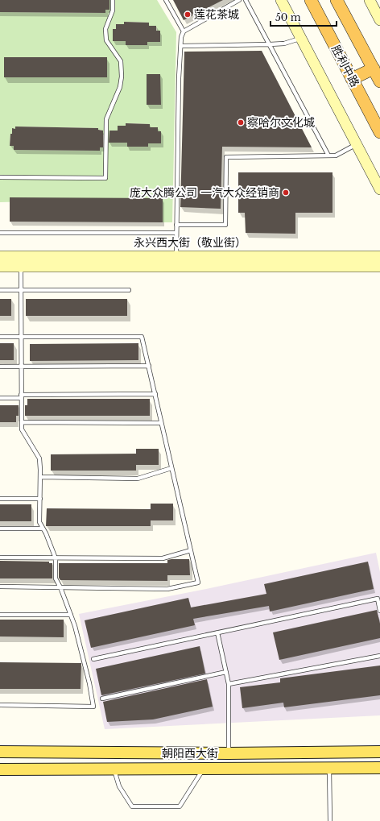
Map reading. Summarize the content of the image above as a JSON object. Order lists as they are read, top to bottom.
{
  "streets": {
    "highway": ["胜利中路"],
    "main road": ["永兴西大街（敬业街）", "朝阳西大街"]
  },
  "places": ["莲花茶城", "察哈尔文化城", "庞大众腾公司 一汽大众经销商"],
  "scale_bar": "50 m"
}
